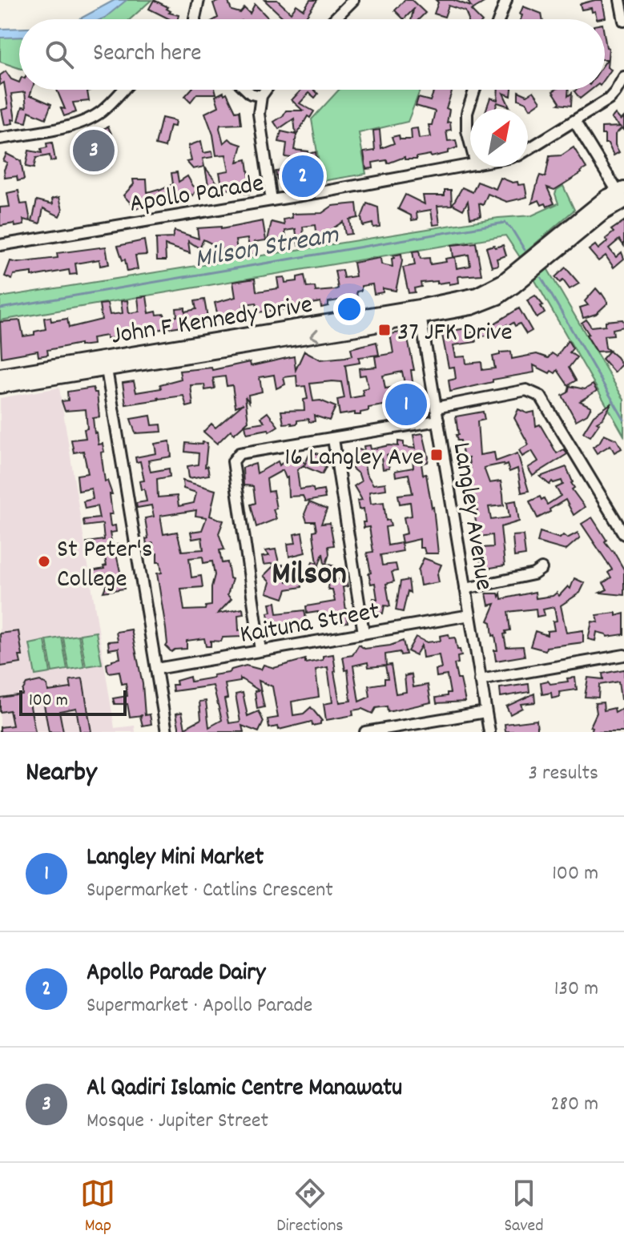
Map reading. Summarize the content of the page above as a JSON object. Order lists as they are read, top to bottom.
{
  "streets": {
    "main road": ["John F Kennedy Drive"],
    "street": ["Apollo Parade", "Langley Avenue", "Kaituna Street"]
  },
  "crossings": [
    ["John F Kennedy Drive", "Langley Avenue"],
    ["Langley Avenue", "Kaituna Street"]
  ],
  "districts": ["Milson"],
  "water": ["Milson Stream"],
  "places": {
    "transit": ["37 JFK Drive", "16 Langley Ave"],
    "other": ["St Peter's College"]
  },
  "scale_bar": "100 m",
  "north": "top right",
  "page": {
    "search": "Search here",
    "pins": ["3", "2", "1"],
    "scale": "100 m",
    "heading": ["Nearby", "3 results"],
    "list": [
      {
        "mark": "1",
        "name": "Langley Mini Market",
        "note": "Supermarket · Catlins Crescent",
        "value": "100 m"
      },
      {
        "mark": "2",
        "name": "Apollo Parade Dairy",
        "note": "Supermarket · Apollo Parade",
        "value": "130 m"
      },
      {
        "mark": "3",
        "name": "Al Qadiri Islamic Centre Manawatu",
        "note": "Mosque · Jupiter Street",
        "value": "280 m"
      }
    ],
    "nav": ["Map", "Directions", "Saved"]
  }
}
